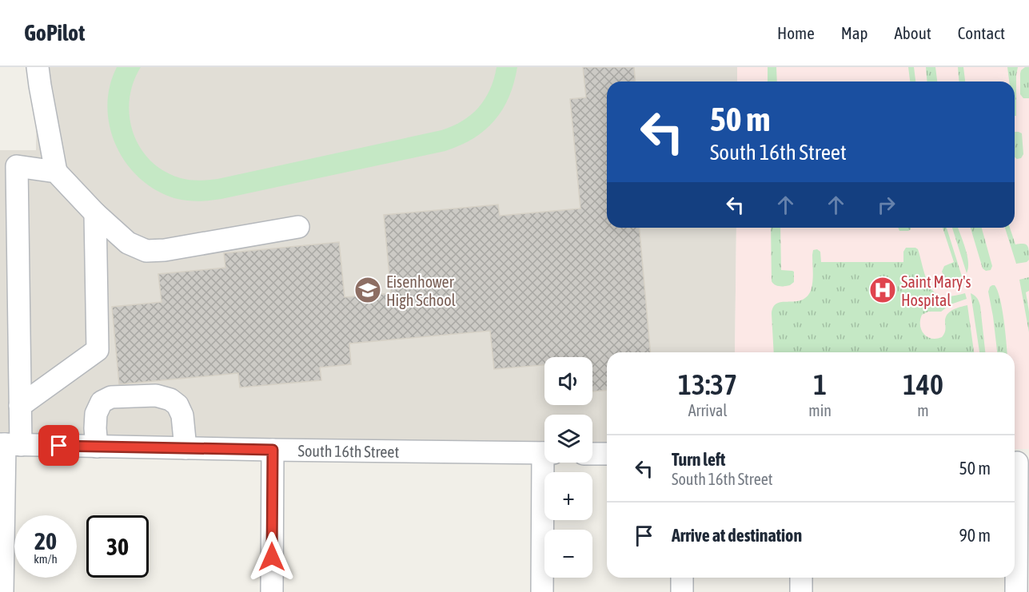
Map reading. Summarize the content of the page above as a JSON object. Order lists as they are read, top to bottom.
{
  "streets": {
    "street": ["South 16th Street"]
  },
  "places": {
    "school or university": ["Eisenhower High School"],
    "hospital": ["Saint Mary's Hospital"]
  },
  "page": {
    "header": "GoPilot",
    "nav": [
      "Home",
      "Map",
      "About",
      "Contact"
    ],
    "turn": ["50 m", "South 16th Street"],
    "eta": [
      "13:37",
      "Arrival",
      "1",
      "min",
      "140",
      "m"
    ],
    "map_buttons": ["+", "−"],
    "list": [
      {
        "name": "Turn left",
        "note": "South 16th Street",
        "value": "50 m"
      },
      {
        "name": "Arrive at destination",
        "value": "90 m"
      }
    ],
    "speed": "20 km/h",
    "limit": "30"
  }
}
